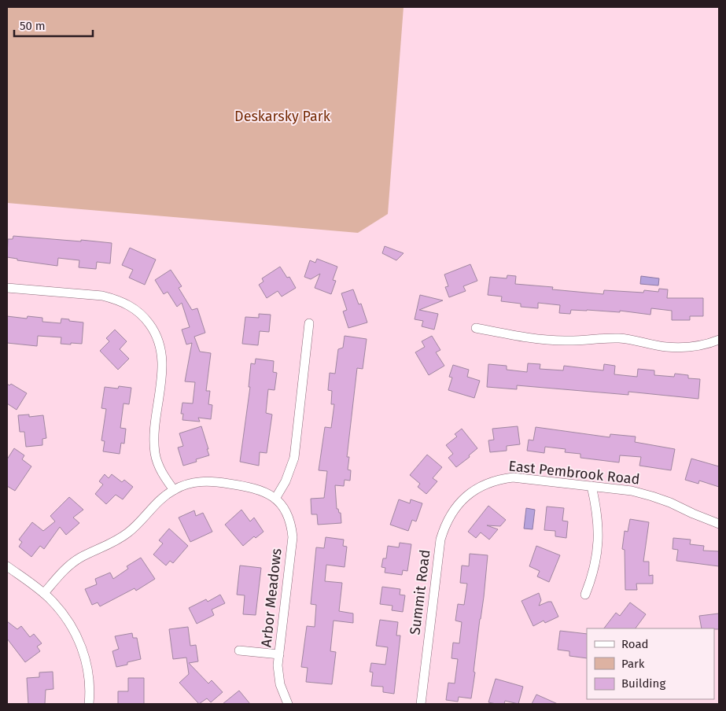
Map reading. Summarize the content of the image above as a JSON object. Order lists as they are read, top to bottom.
{
  "streets": {
    "street": ["East Pembrook Road", "Summit Road", "Arbor Meadows"]
  },
  "crossings": [
    ["East Pembrook Road", "Summit Road"]
  ],
  "parks": ["Deskarsky Park"],
  "legend": ["Road", "Park", "Building"],
  "scale_bar": "50 m"
}
